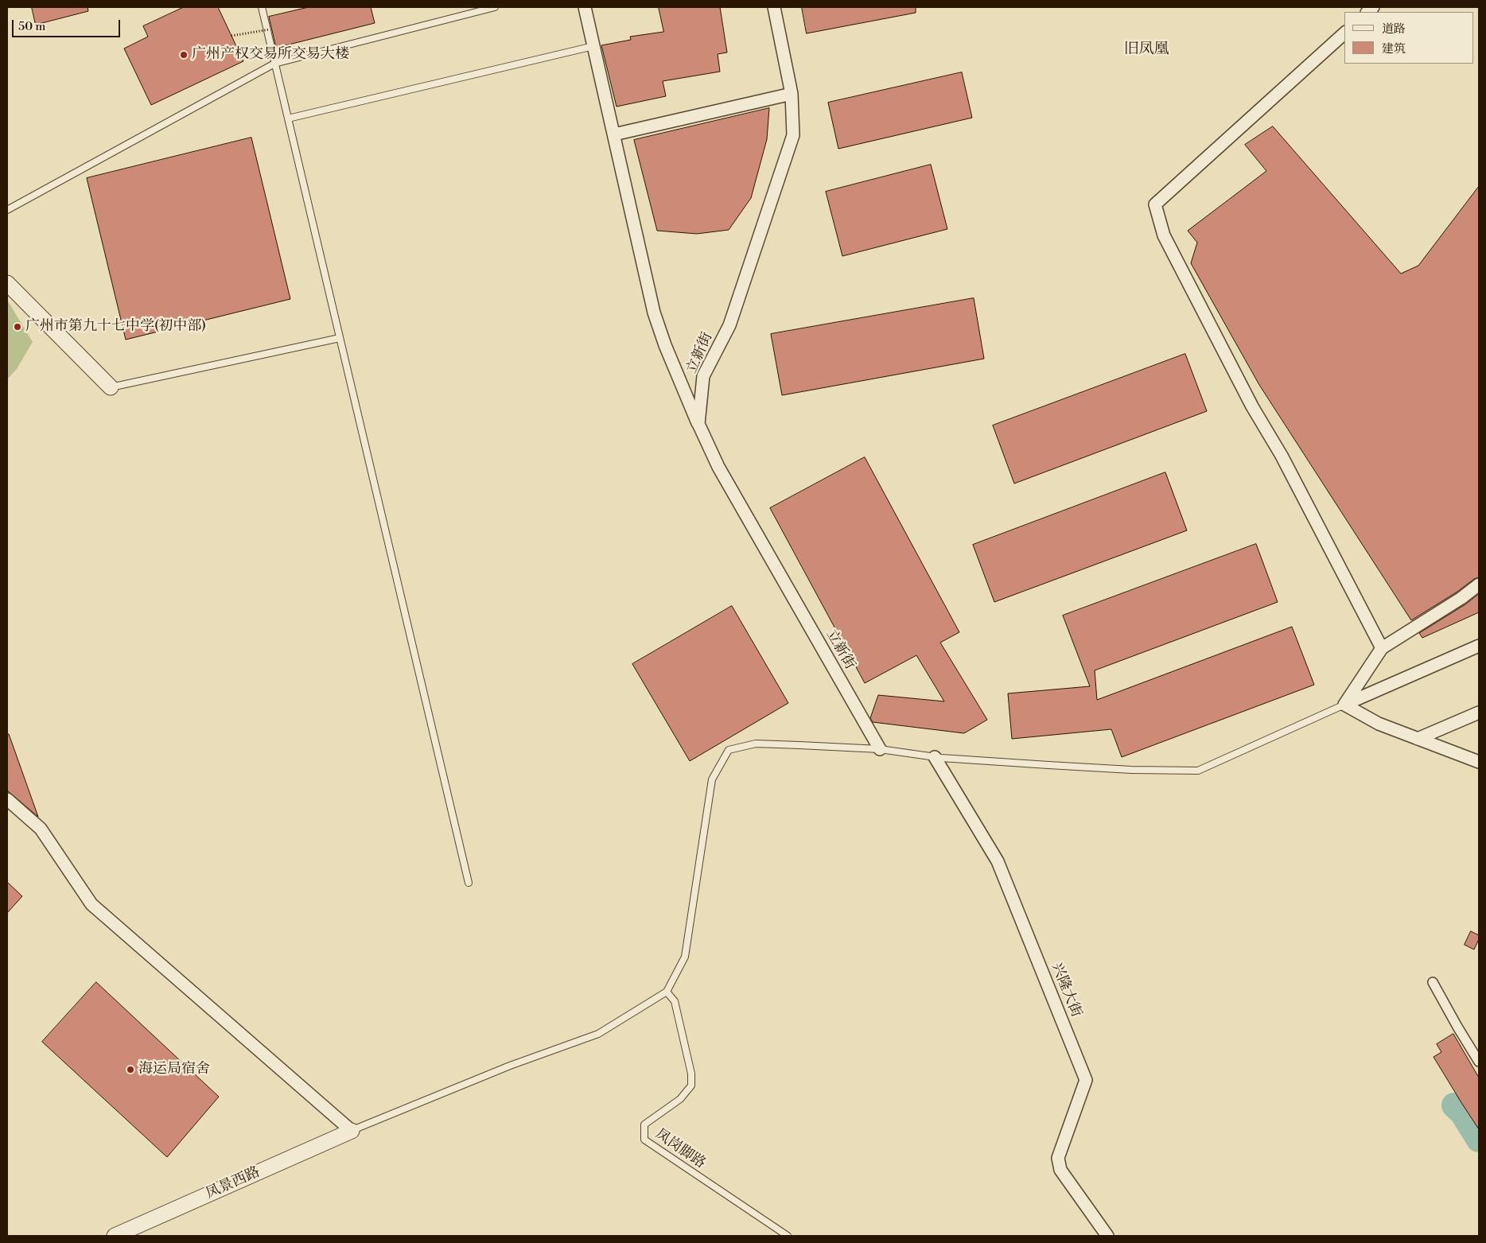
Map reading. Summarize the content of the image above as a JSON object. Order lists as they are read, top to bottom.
{
  "streets": {
    "street": ["立新街", "兴隆大街", "凤景西路"],
    "lane": ["凤岗脚路"]
  },
  "districts": ["旧凤凰"],
  "places": ["广州产权交易所交易大楼", "广州市第九十七中学(初中部)", "海运局宿舍"],
  "legend": ["道路", "建筑"],
  "scale_bar": "50 m"
}
